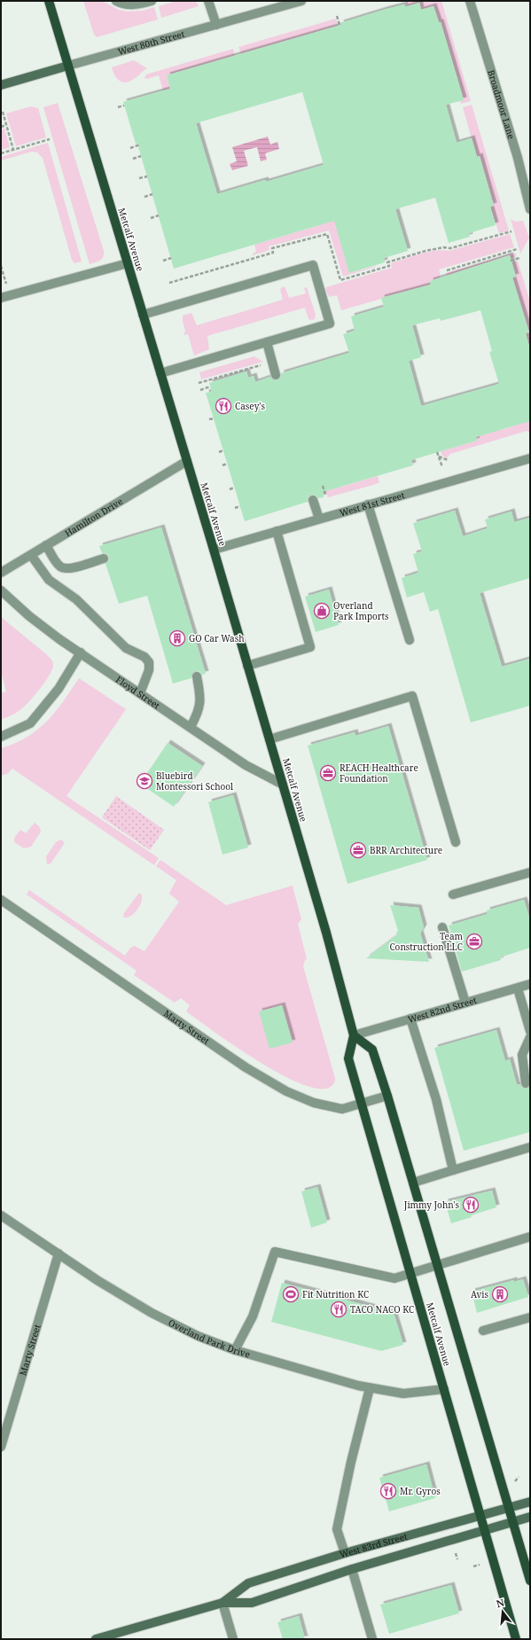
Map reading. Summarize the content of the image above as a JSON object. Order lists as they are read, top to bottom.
{
  "streets": {
    "main road": ["Metcalf Avenue"],
    "street": [
      "West 80th Street",
      "Broadmoor Lane",
      "West 81st Street",
      "Hamilton Drive",
      "Floyd Street",
      "West 82nd Street",
      "Marty Street",
      "Overland Park Drive",
      "West 83rd Street"
    ]
  },
  "crossings": [
    ["West 80th Street", "Metcalf Avenue"],
    ["Metcalf Avenue", "West 81st Street"],
    ["Metcalf Avenue", "Hamilton Drive"],
    ["Metcalf Avenue", "Floyd Street"],
    ["Metcalf Avenue", "West 82nd Street"],
    ["Metcalf Avenue", "Marty Street"],
    ["Metcalf Avenue", "Overland Park Drive"],
    ["Metcalf Avenue", "West 83rd Street"],
    ["Marty Street", "Overland Park Drive"]
  ],
  "places": {
    "restaurant": [
      "Casey's",
      "Jimmy John's",
      "TACO NACO KC",
      "Mr. Gyros"
    ],
    "shop": ["Overland Park Imports"],
    "building": ["GO Car Wash", "Avis"],
    "office": ["REACH Healthcare Foundation", "BRR Architecture", "Team Construction LLC"],
    "school or university": ["Bluebird Montessori School"],
    "sports": ["Fit Nutrition KC"]
  },
  "north": "top"
}
